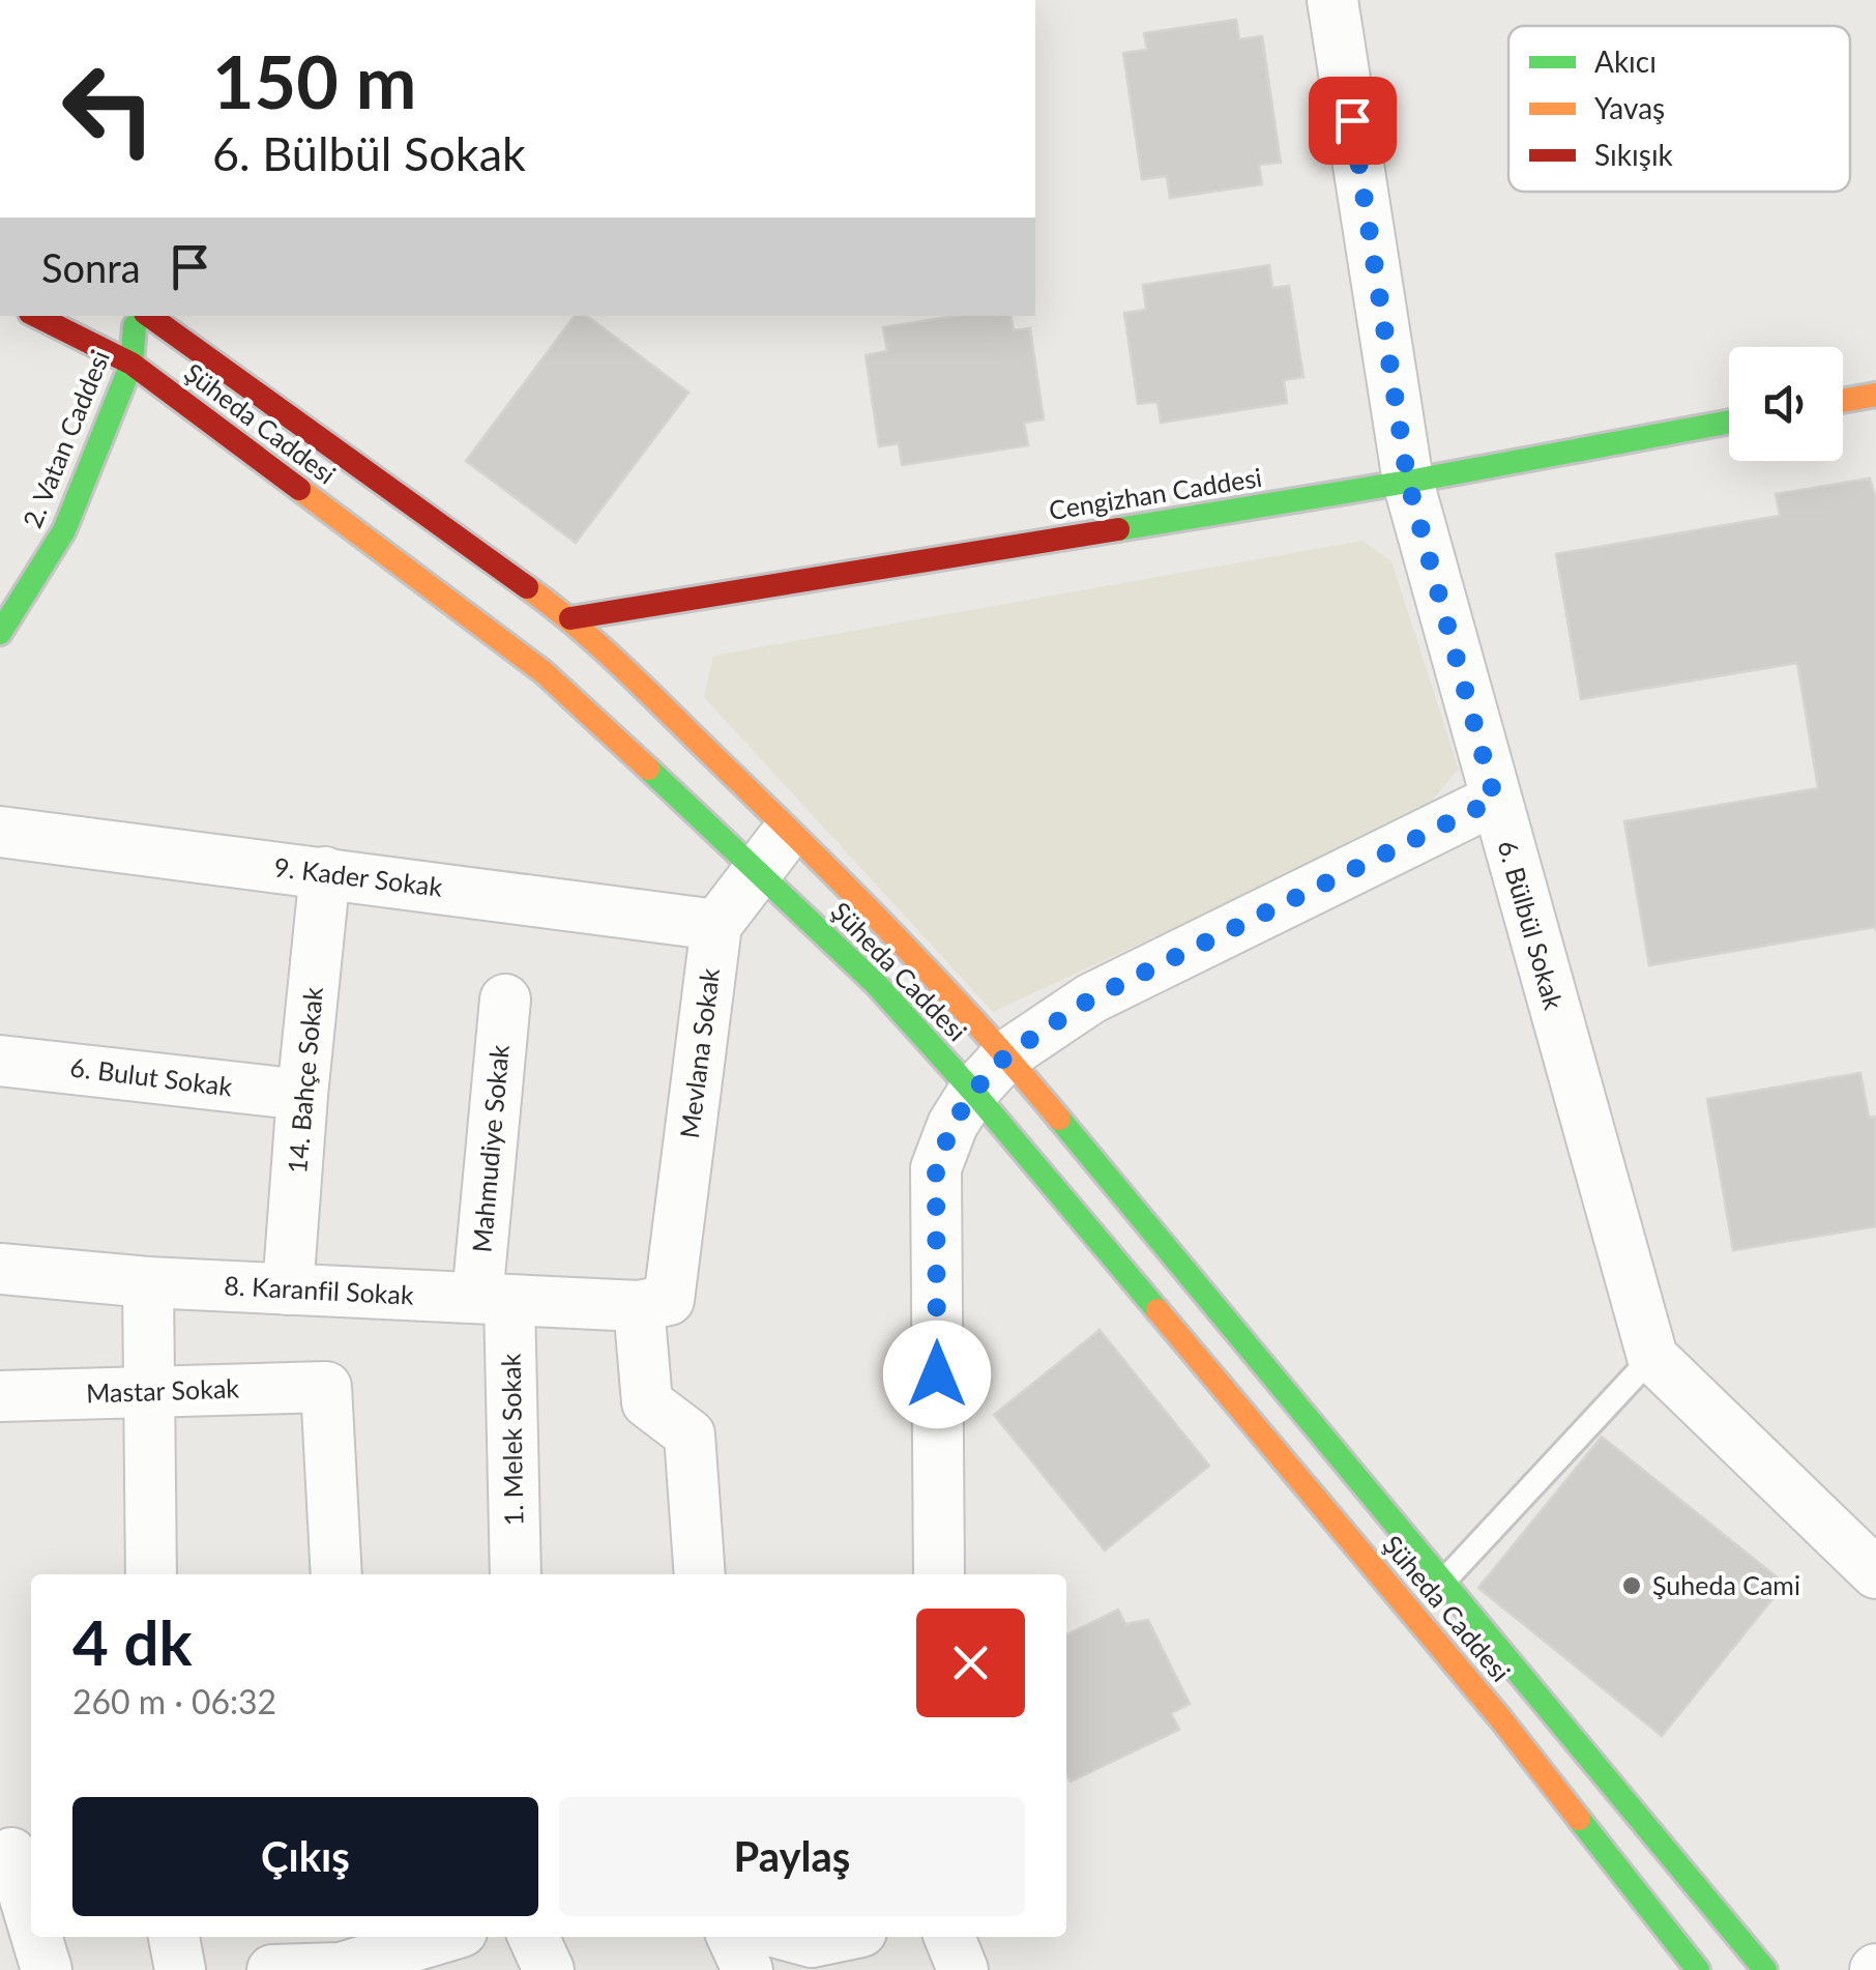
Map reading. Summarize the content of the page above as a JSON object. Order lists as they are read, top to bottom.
{
  "streets": {
    "main road": ["Şüheda Caddesi", "2. Vatan Caddesi", "Cengizhan Caddesi"],
    "street": [
      "9. Kader Sokak",
      "6. Bülbül Sokak",
      "Mevlana Sokak",
      "6. Bulut Sokak",
      "14. Bahçe Sokak",
      "Mahmudiye Sokak",
      "8. Karanfil Sokak",
      "Mastar Sokak",
      "1. Melek Sokak"
    ]
  },
  "crossings": [
    ["Şüheda Caddesi", "2. Vatan Caddesi"],
    ["Şüheda Caddesi", "Cengizhan Caddesi"],
    ["Şüheda Caddesi", "Mevlana Sokak"],
    ["Cengizhan Caddesi", "6. Bülbül Sokak"],
    ["9. Kader Sokak", "Mevlana Sokak"],
    ["9. Kader Sokak", "14. Bahçe Sokak"],
    ["Mevlana Sokak", "8. Karanfil Sokak"],
    ["6. Bulut Sokak", "14. Bahçe Sokak"],
    ["14. Bahçe Sokak", "8. Karanfil Sokak"],
    ["Mahmudiye Sokak", "8. Karanfil Sokak"],
    ["Mahmudiye Sokak", "1. Melek Sokak"],
    ["8. Karanfil Sokak", "1. Melek Sokak"]
  ],
  "places": ["Şuheda Cami"],
  "legend": ["Akıcı", "Yavaş", "Sıkışık"],
  "page": {
    "turn": ["150 m", "6. Bülbül Sokak"],
    "then": "Sonra",
    "heading": ["4 dk", "260 m · 06:32"],
    "buttons": ["Çıkış", "Paylaş"]
  }
}
